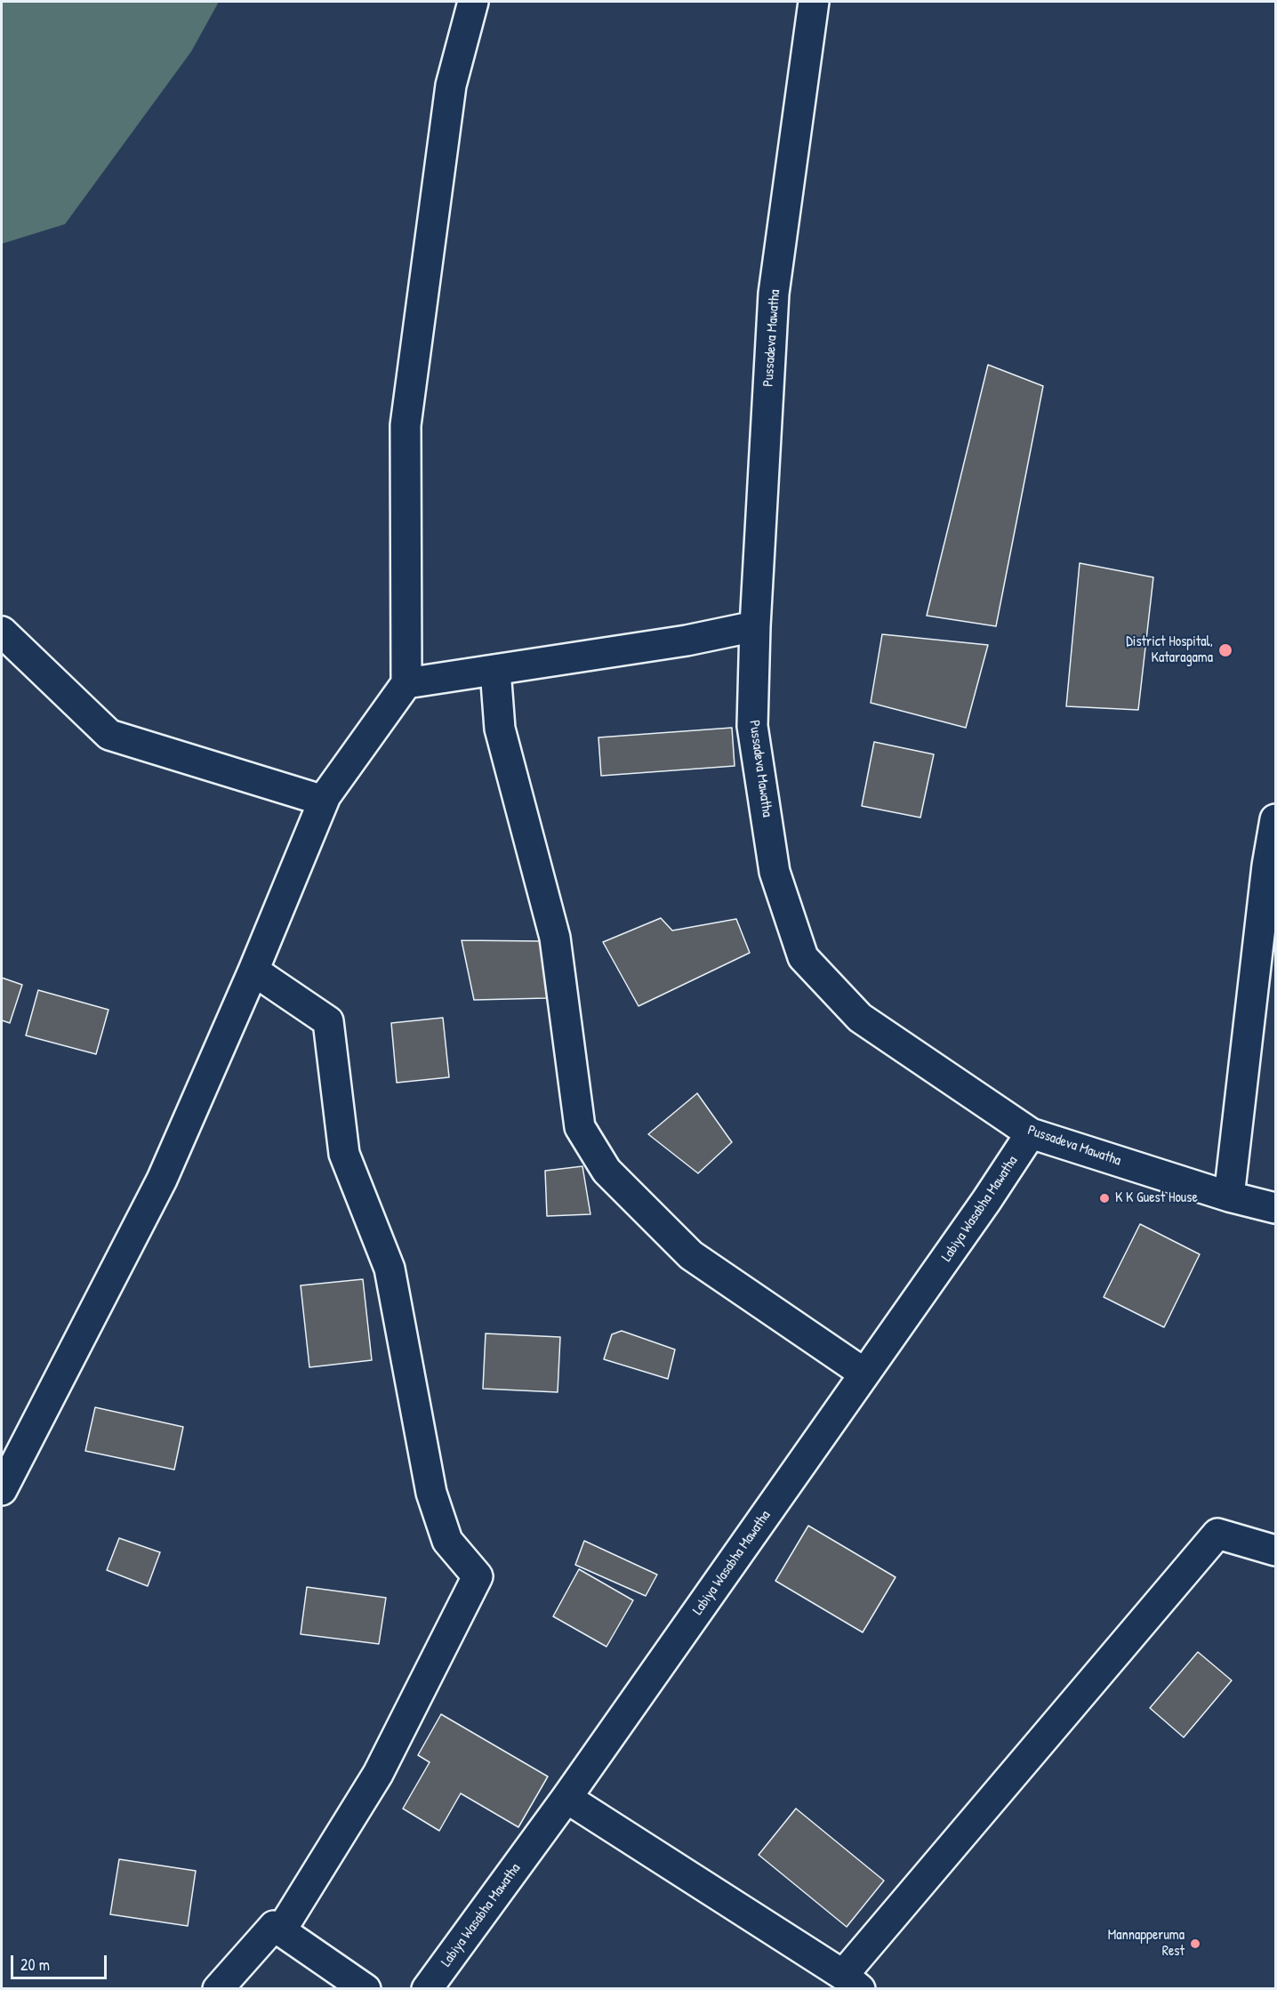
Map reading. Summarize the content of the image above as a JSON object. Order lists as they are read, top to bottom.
{
  "streets": {
    "street": ["Pussadeva Mawatha", "Labiya Wasabha Mawatha"]
  },
  "crossings": [
    ["Pussadeva Mawatha", "Labiya Wasabha Mawatha"]
  ],
  "places": ["District Hospital, Kataragama", "K K Guest House", "Mannapperuma Rest"],
  "scale_bar": "20 m"
}
